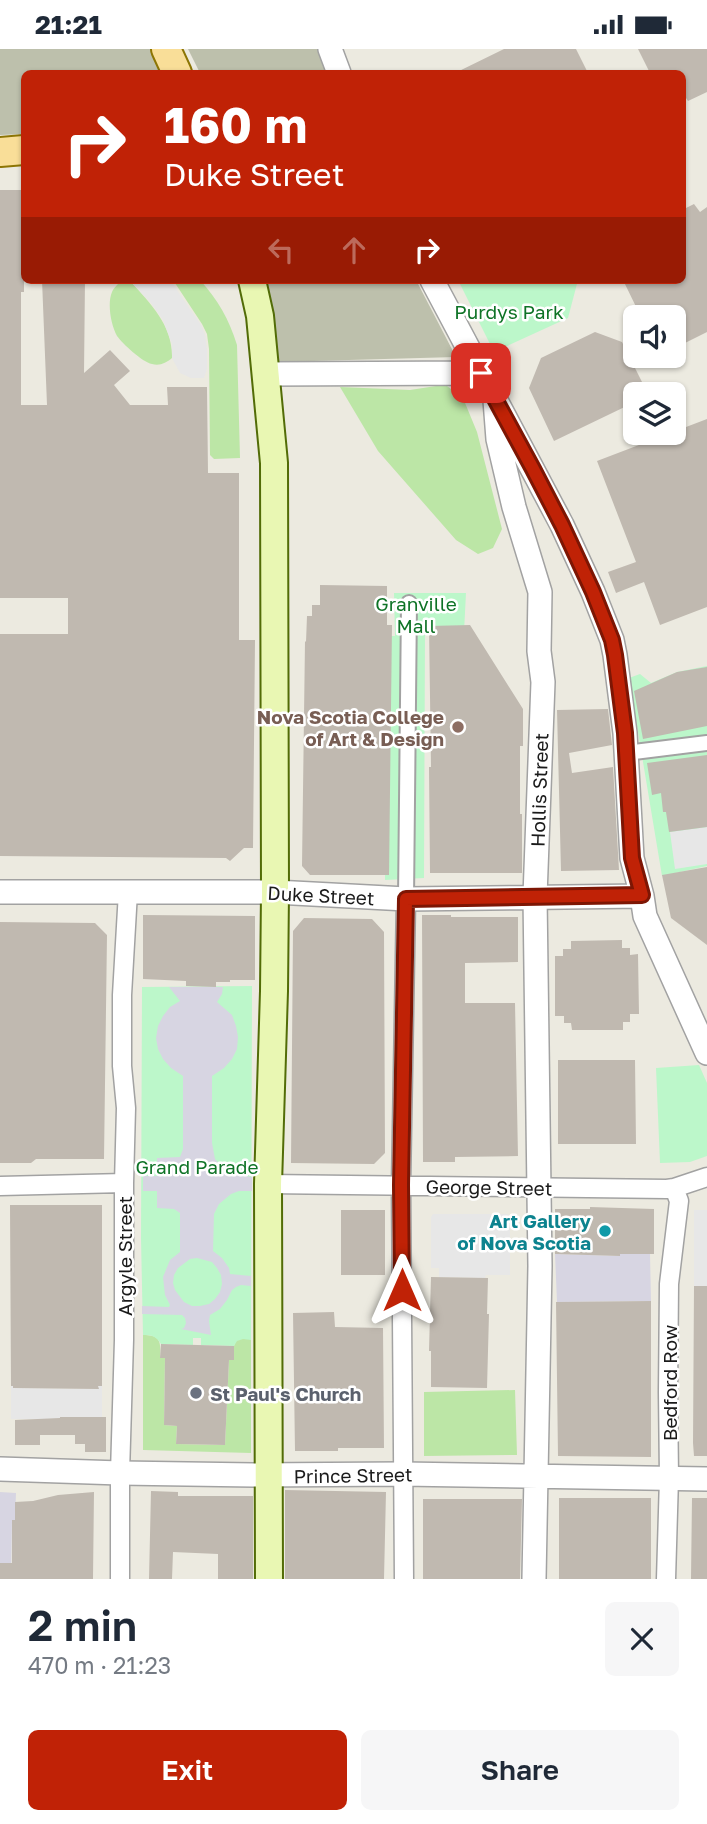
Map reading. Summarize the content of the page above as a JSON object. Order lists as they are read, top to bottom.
{
  "streets": {
    "street": [
      "Hollis Street",
      "Duke Street",
      "George Street",
      "Argyle Street",
      "Bedford Row",
      "Prince Street"
    ]
  },
  "crossings": [
    ["Hollis Street", "Duke Street"],
    ["Hollis Street", "George Street"],
    ["Hollis Street", "Prince Street"],
    ["Duke Street", "Argyle Street"],
    ["George Street", "Bedford Row"],
    ["Argyle Street", "Prince Street"],
    ["Bedford Row", "Prince Street"]
  ],
  "parks": ["Purdys Park", "Granville Mall", "Grand Parade"],
  "places": ["Nova Scotia College of Art & Design", "Art Gallery of Nova Scotia", "St Paul's Church"],
  "page": {
    "status": "21:21",
    "turn": ["160 m", "Duke Street"],
    "heading": ["2 min", "470 m · 21:23"],
    "buttons": ["Exit", "Share"]
  }
}
